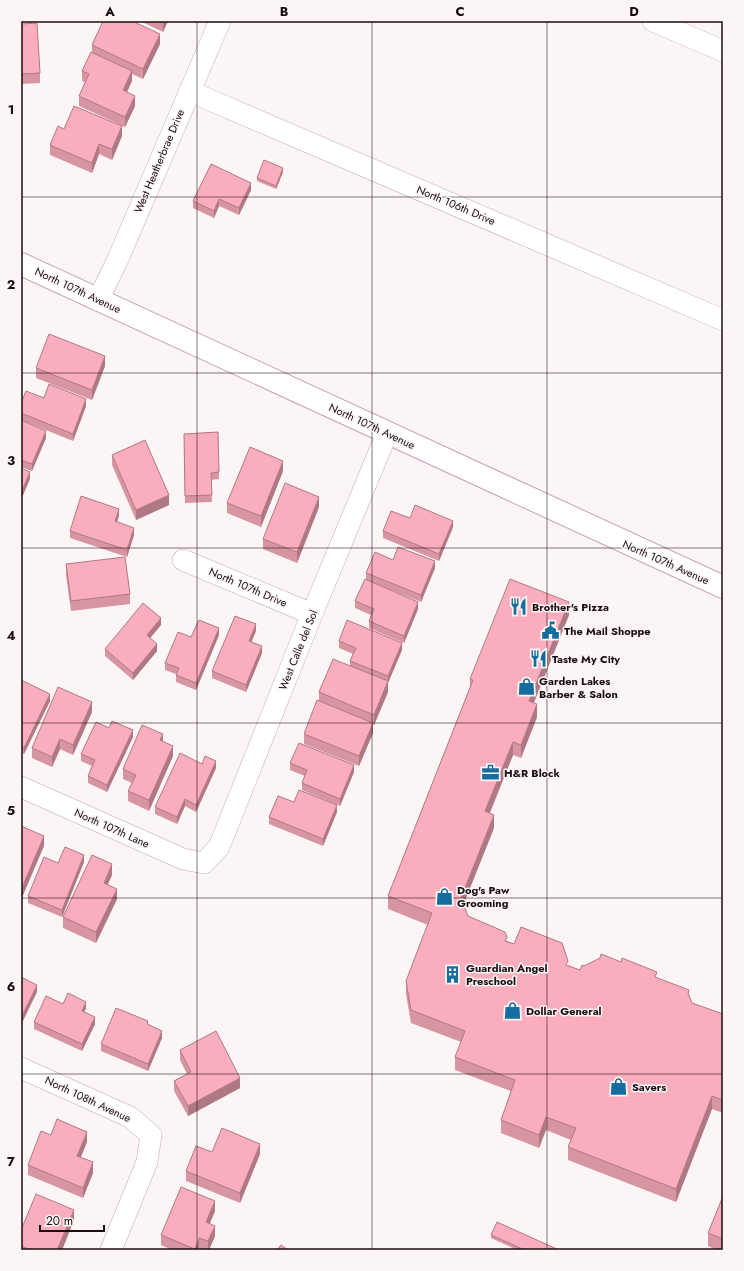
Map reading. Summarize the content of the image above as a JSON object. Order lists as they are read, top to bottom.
{
  "streets": {
    "main road": ["North 107th Avenue"],
    "street": [
      "West Heatherbrae Drive",
      "North 106th Drive",
      "North 107th Drive",
      "West Calle del Sol",
      "North 107th Lane",
      "North 108th Avenue"
    ]
  },
  "crossings": [
    ["West Heatherbrae Drive", "North 106th Drive"],
    ["West Heatherbrae Drive", "North 107th Avenue"],
    ["North 107th Avenue", "West Calle del Sol"],
    ["North 107th Drive", "West Calle del Sol"],
    ["West Calle del Sol", "North 107th Lane"]
  ],
  "places": {
    "restaurant": ["Brother's Pizza", "Taste My City"],
    "public building": ["The Mail Shoppe"],
    "shop": [
      "Garden Lakes Barber & Salon",
      "Dog's Paw Grooming",
      "Dollar General",
      "Savers"
    ],
    "office": ["H&R Block"],
    "building": ["Guardian Angel Preschool"]
  },
  "scale_bar": "20 m",
  "grid": {
    "columns": [
      "A",
      "B",
      "C",
      "D"
    ],
    "rows": [
      "1",
      "2",
      "3",
      "4",
      "5",
      "6",
      "7"
    ]
  }
}
